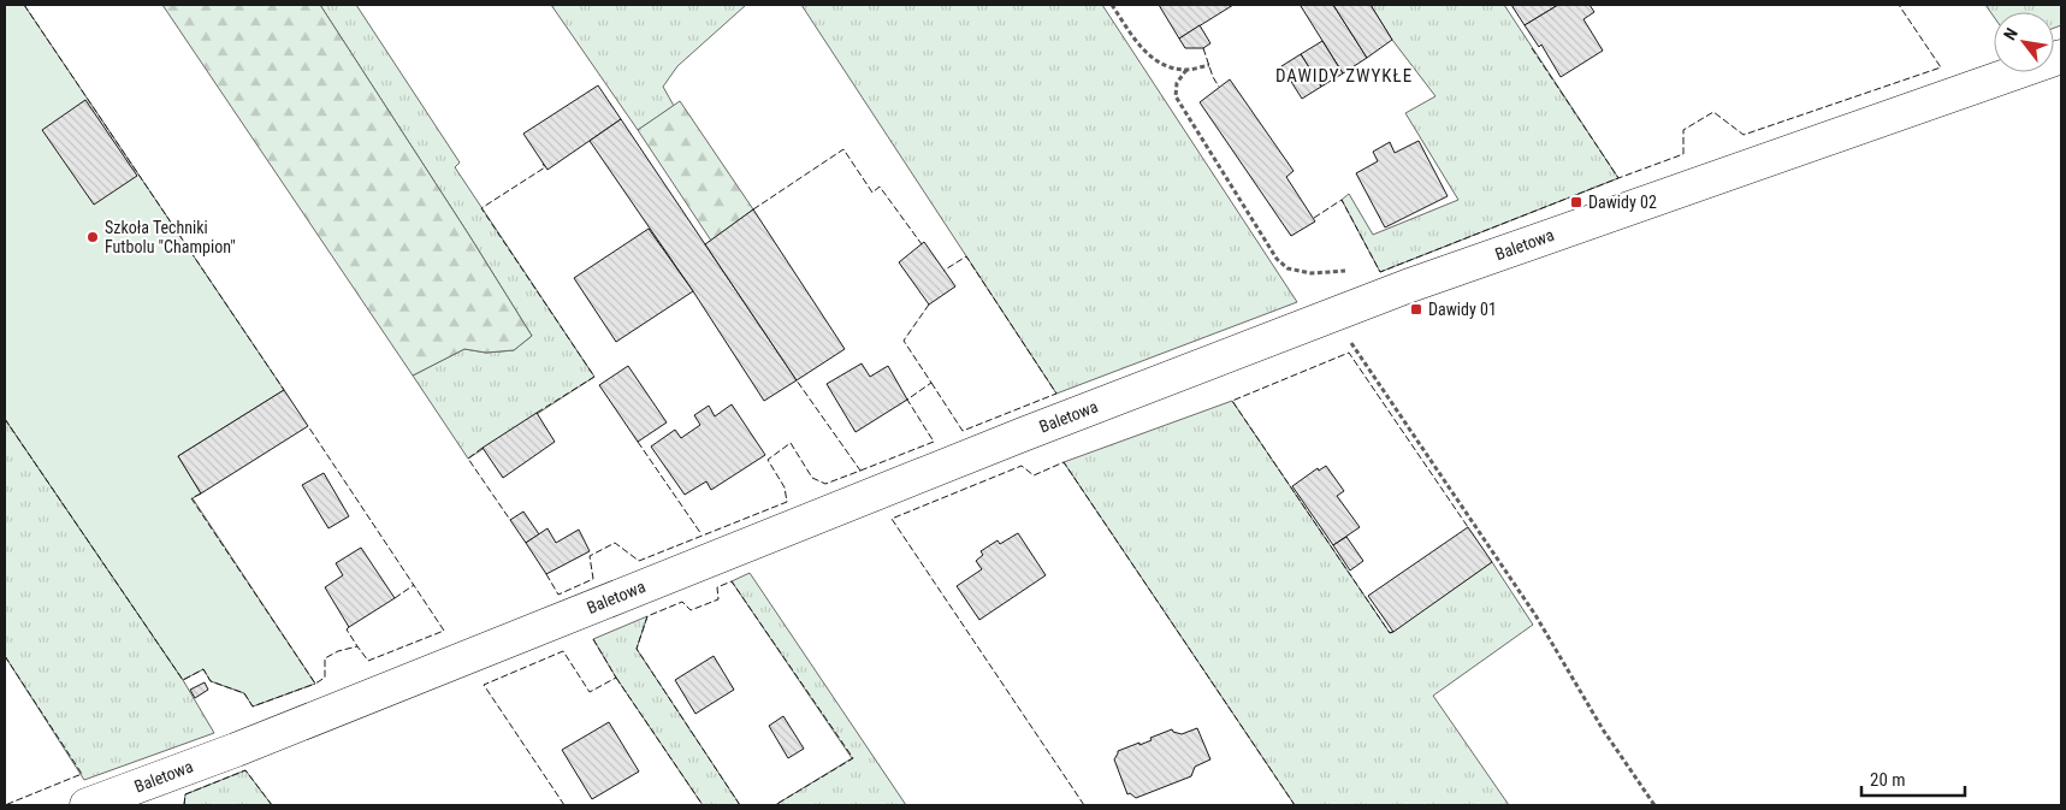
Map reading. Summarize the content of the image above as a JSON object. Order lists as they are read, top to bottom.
{
  "streets": {
    "street": ["Baletowa"]
  },
  "districts": ["DAWIDY ZWYKŁE"],
  "places": {
    "transit": ["Dawidy 02", "Dawidy 01"],
    "other": ["Szkoła Techniki Futbolu \"Champion\""]
  },
  "scale_bar": "20 m",
  "north": "top left"
}
